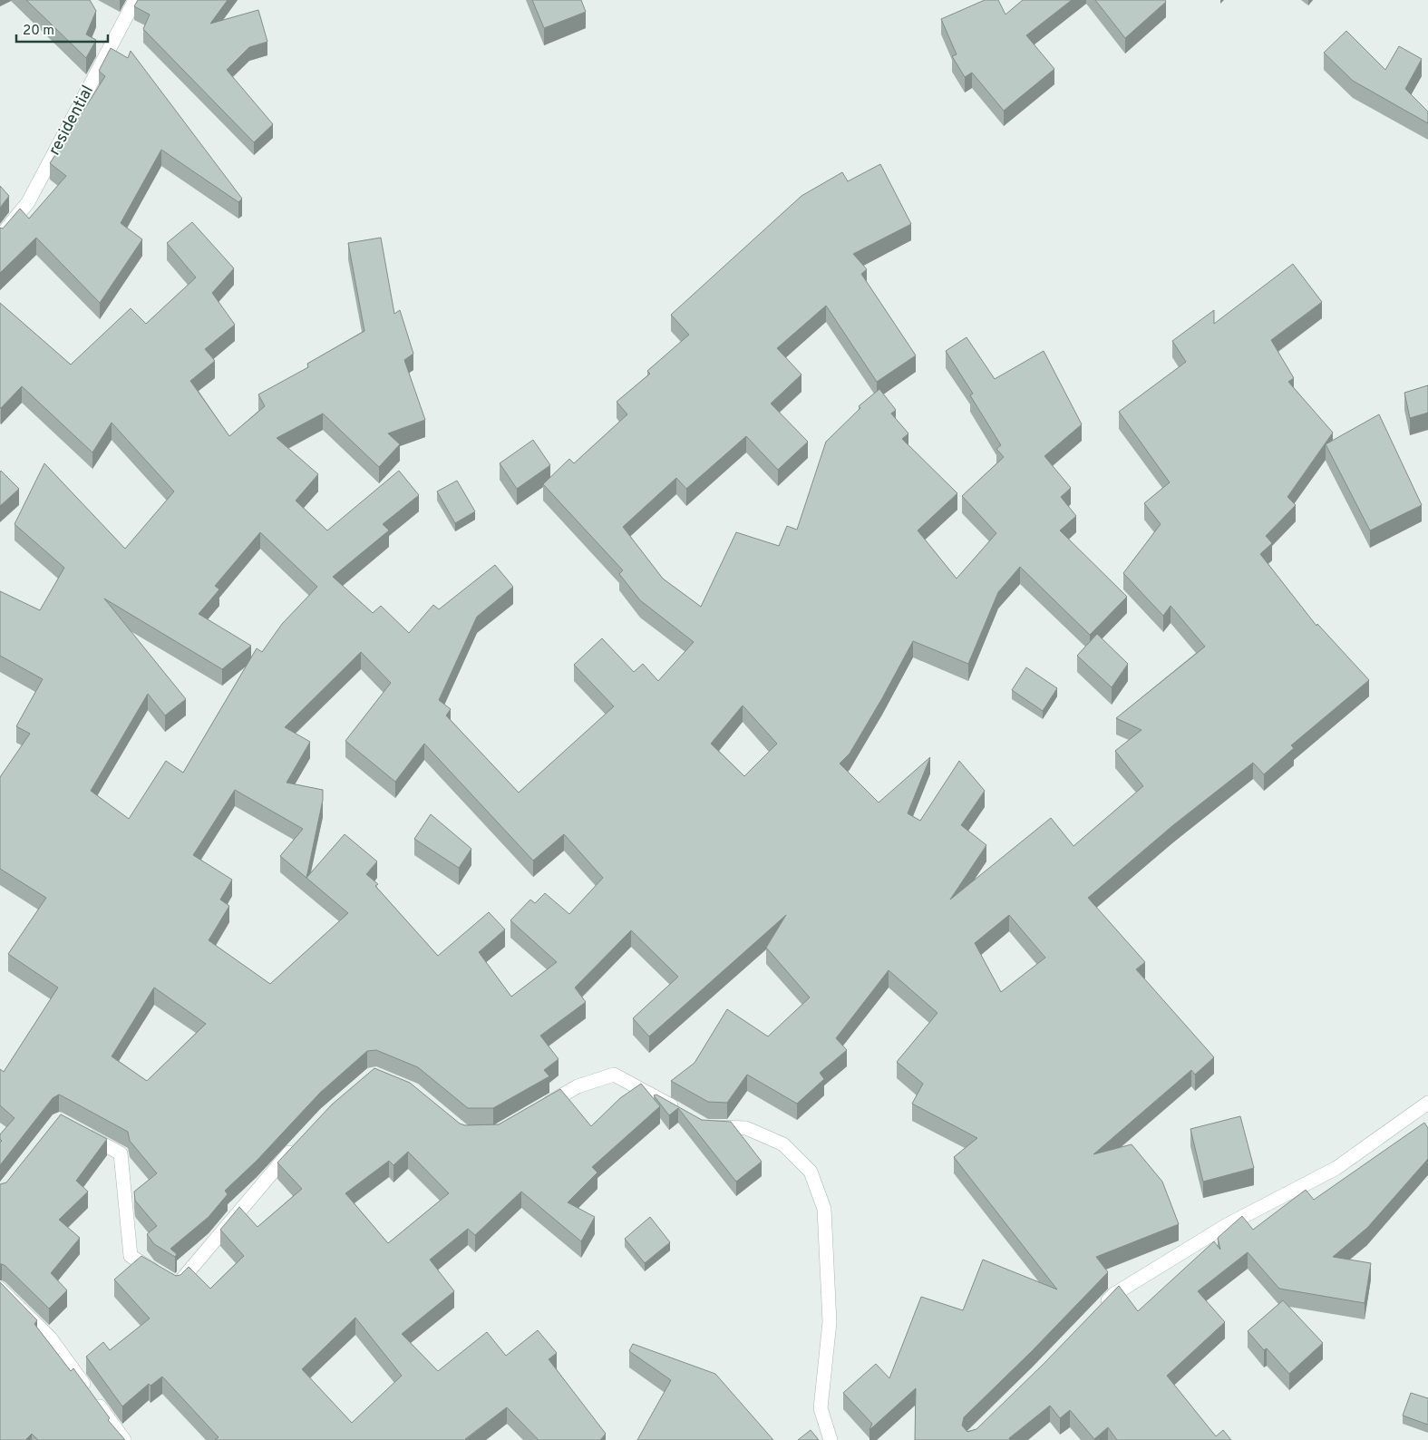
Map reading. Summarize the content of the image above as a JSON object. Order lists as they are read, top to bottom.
{
  "streets": {
    "street": ["residential"]
  },
  "scale_bar": "20 m"
}
